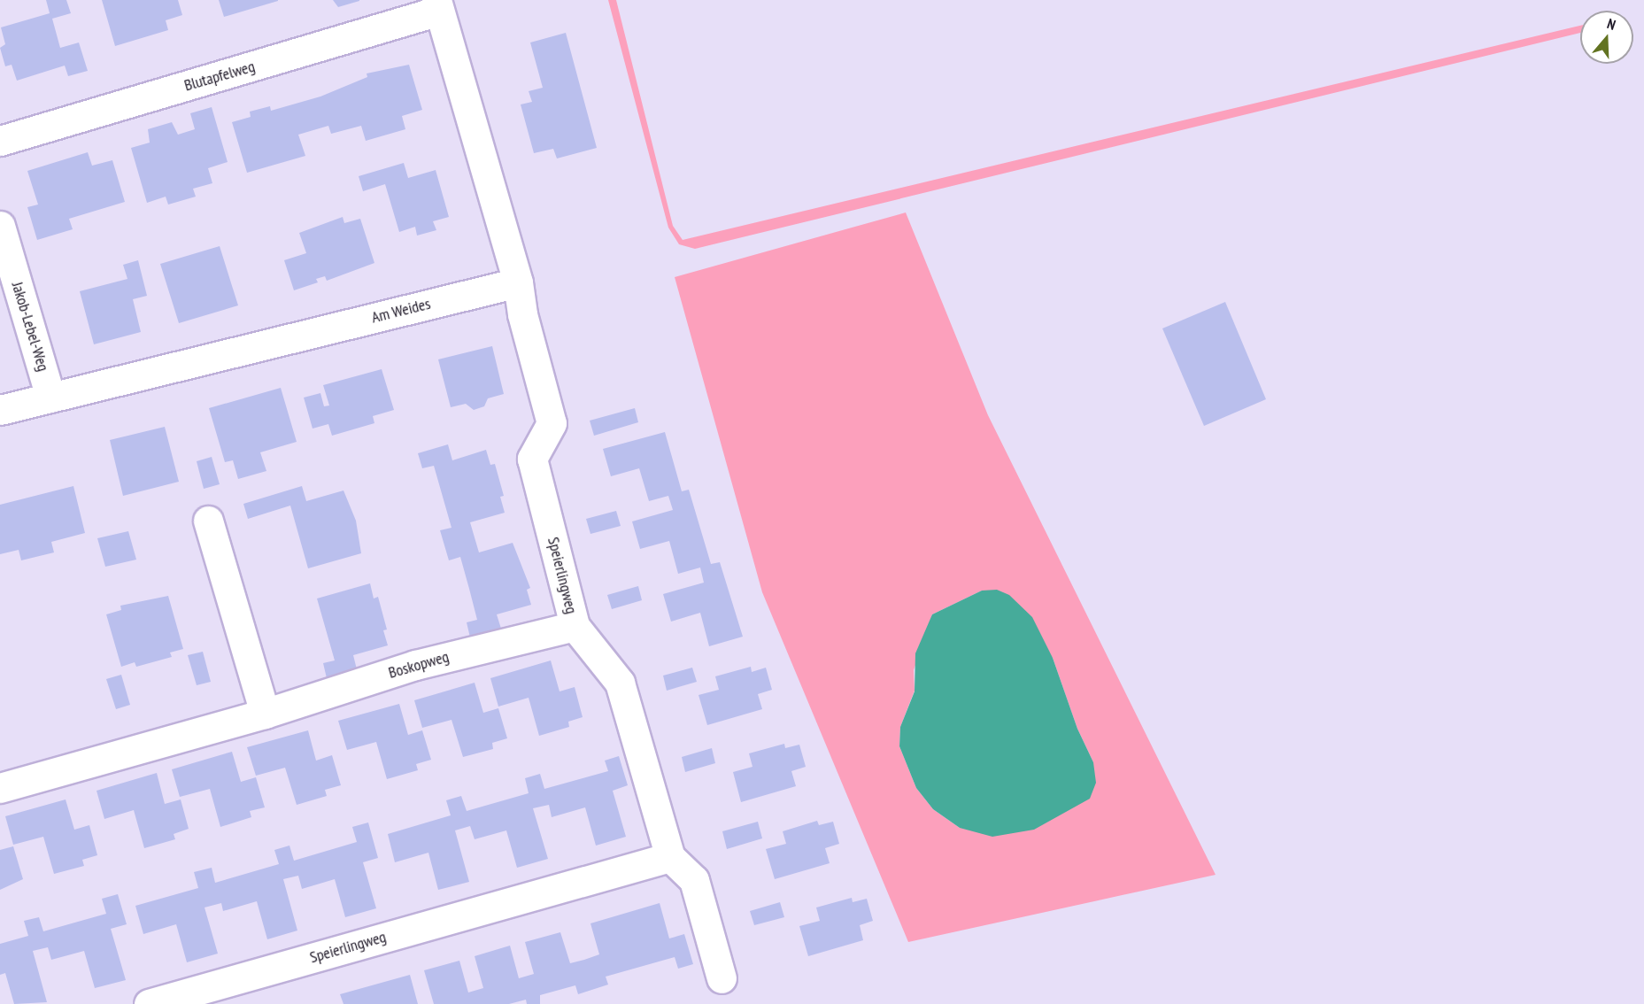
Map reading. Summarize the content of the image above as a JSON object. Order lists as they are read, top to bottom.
{
  "streets": {
    "street": [
      "Blutapfelweg",
      "Am Weides",
      "Jakob-Lebel-Weg",
      "Speierlingweg",
      "Boskopweg"
    ]
  },
  "crossings": [
    ["Am Weides", "Jakob-Lebel-Weg"],
    ["Am Weides", "Speierlingweg"],
    ["Speierlingweg", "Boskopweg"]
  ],
  "north": "top"
}
